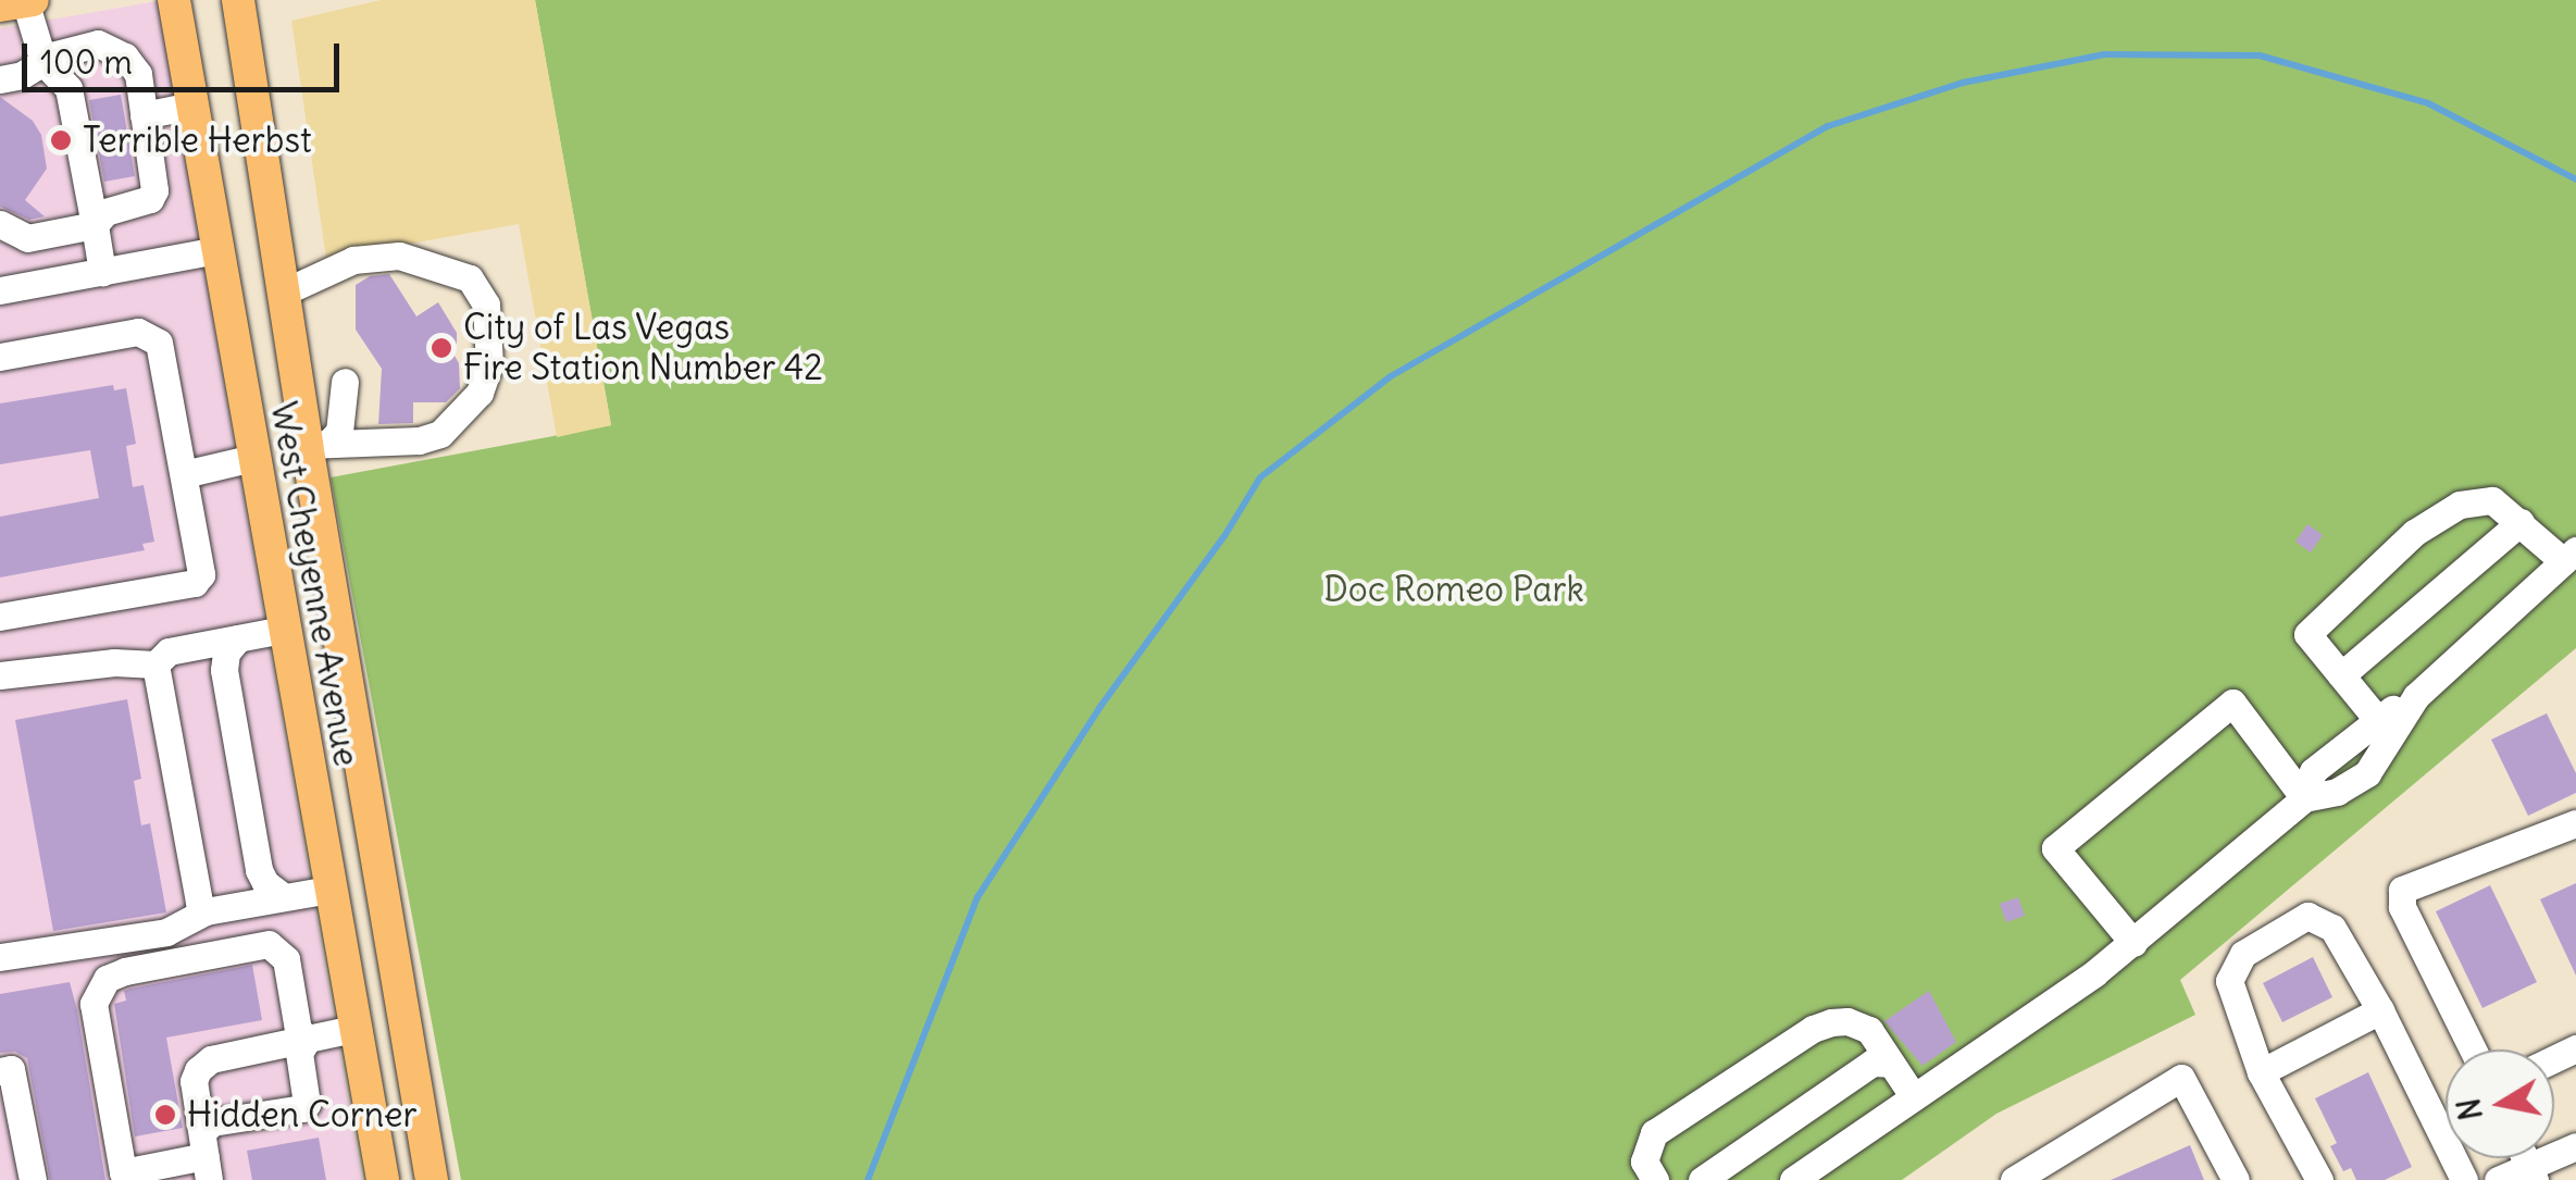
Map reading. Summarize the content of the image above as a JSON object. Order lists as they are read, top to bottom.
{
  "streets": {
    "main road": ["West Cheyenne Avenue"]
  },
  "parks": ["Doc Romeo Park"],
  "places": ["Terrible Herbst", "City of Las Vegas Fire Station Number 42", "Hidden Corner"],
  "scale_bar": "100 m",
  "north": "left"
}
